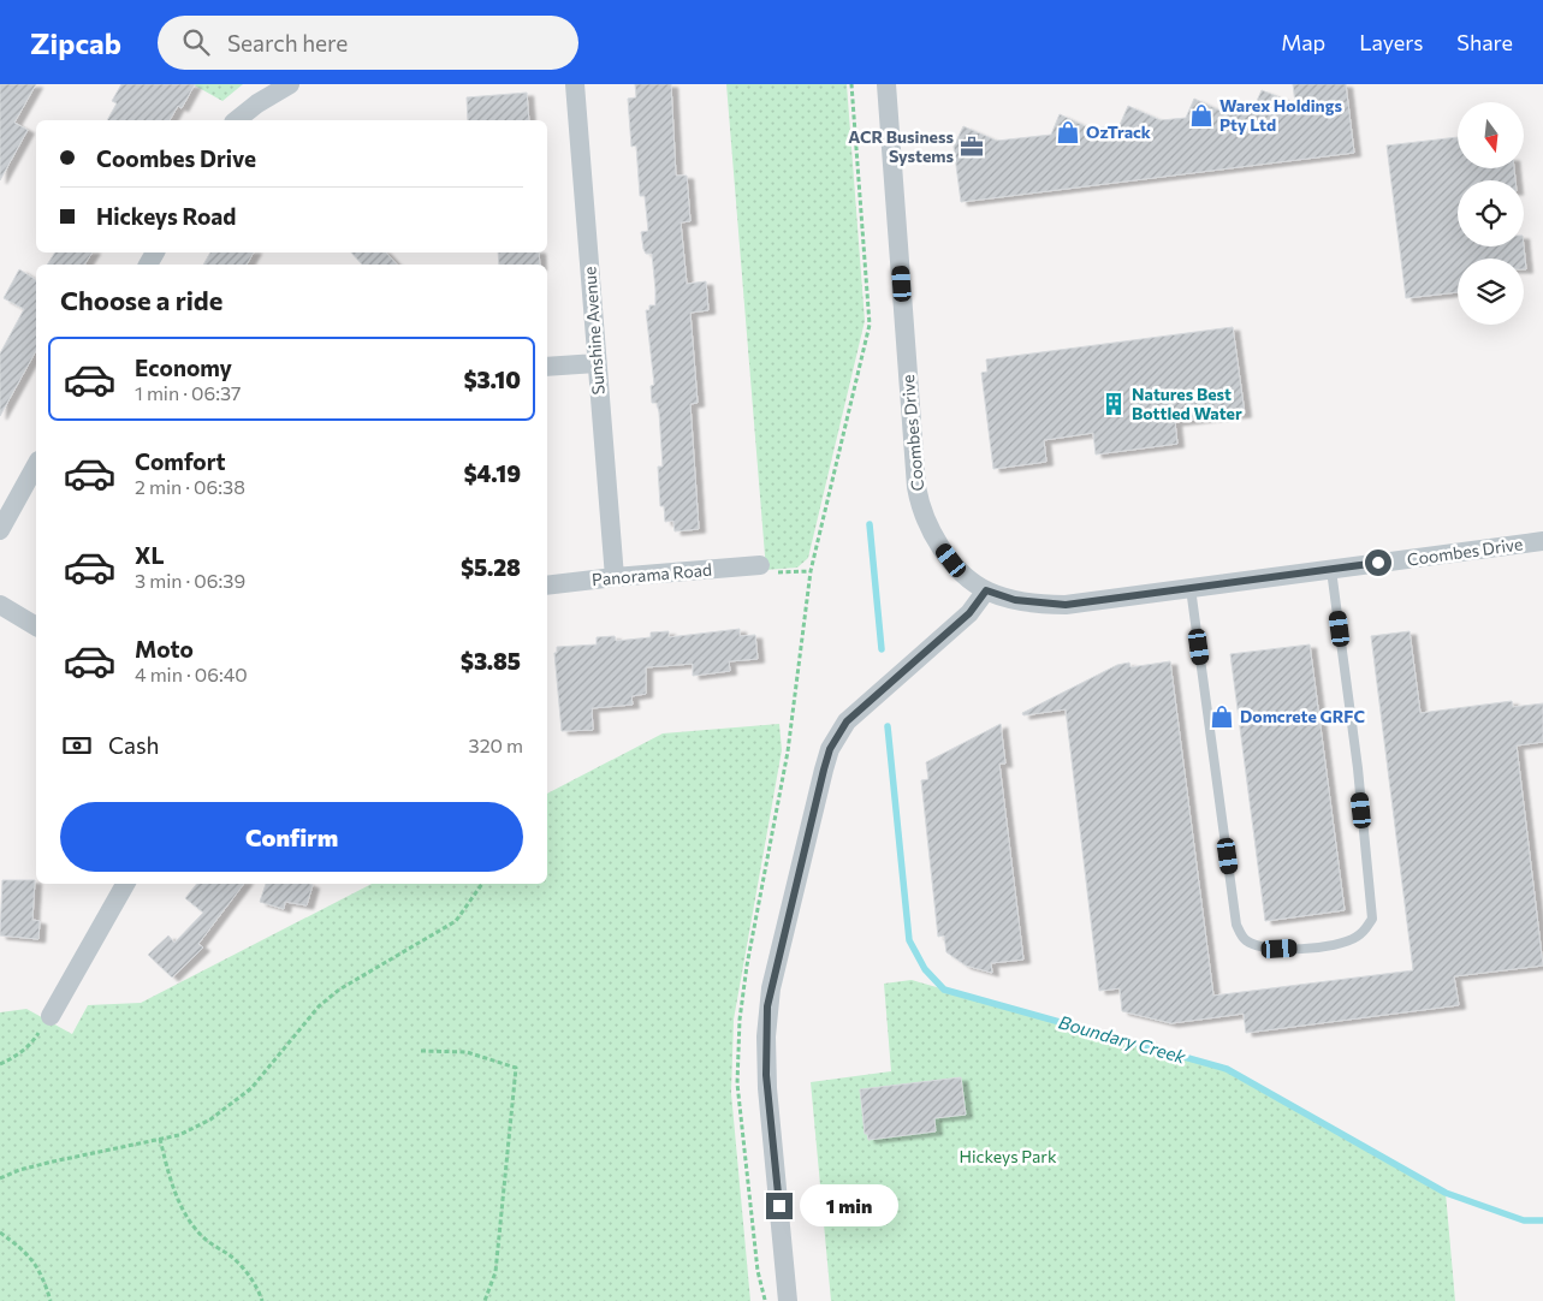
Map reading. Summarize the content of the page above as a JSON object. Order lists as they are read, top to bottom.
{
  "streets": {
    "street": ["Sunshine Avenue", "Coombes Drive", "Panorama Road"]
  },
  "crossings": [
    ["Sunshine Avenue", "Panorama Road"]
  ],
  "water": ["Boundary Creek"],
  "parks": ["Hickeys Park"],
  "places": {
    "shop": ["Warex Holdings Pty Ltd", "OzTrack", "Domcrete GRFC"],
    "office": ["ACR Business Systems"],
    "building": ["Natures Best Bottled Water"]
  },
  "north": "bottom",
  "page": {
    "header": "Zipcab",
    "search": "Search here",
    "nav": ["Map", "Layers", "Share"],
    "banner": ["Coombes Drive", "Hickeys Road"],
    "heading": "Choose a ride",
    "list": [
      {
        "name": "Economy",
        "note": "1 min · 06:37",
        "value": "$3.10"
      },
      {
        "name": "Comfort",
        "note": "2 min · 06:38",
        "value": "$4.19"
      },
      {
        "name": "XL",
        "note": "3 min · 06:39",
        "value": "$5.28"
      },
      {
        "name": "Moto",
        "note": "4 min · 06:40",
        "value": "$3.85"
      }
    ],
    "pay": ["Cash", "320 m"],
    "buttons": "Confirm",
    "bubble": "1 min"
  }
}
